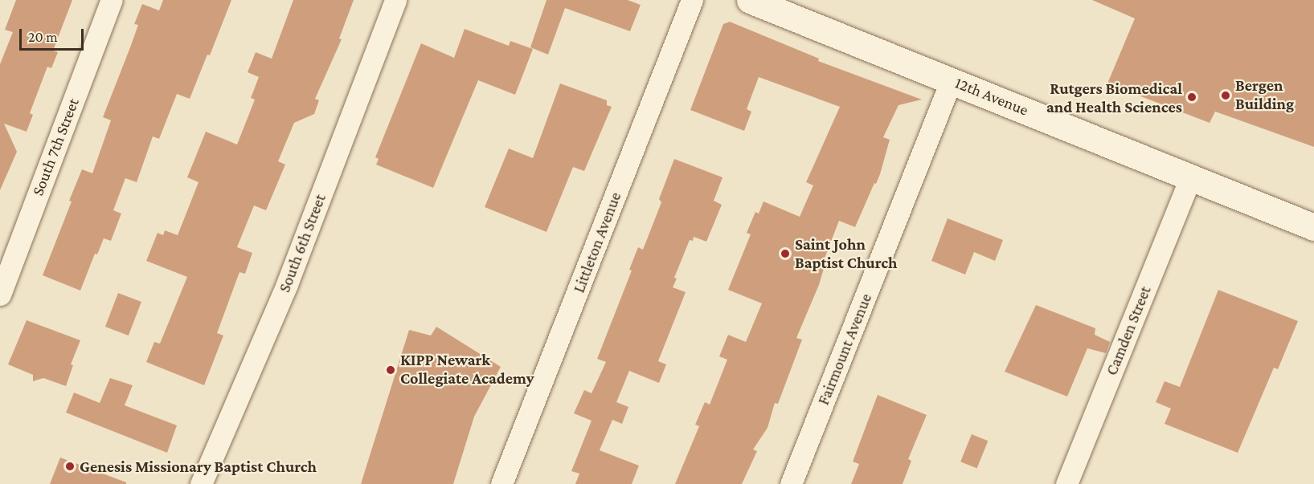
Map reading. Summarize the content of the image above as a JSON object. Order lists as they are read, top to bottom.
{
  "streets": {
    "street": [
      "12th Avenue",
      "South 7th Street",
      "Littleton Avenue",
      "South 6th Street",
      "Camden Street",
      "Fairmount Avenue"
    ]
  },
  "crossings": [
    ["12th Avenue", "Camden Street"],
    ["12th Avenue", "Fairmount Avenue"]
  ],
  "places": [
    "Bergen Building",
    "Rutgers Biomedical and Health Sciences",
    "Saint John Baptist Church",
    "KIPP Newark Collegiate Academy",
    "Genesis Missionary Baptist Church"
  ],
  "scale_bar": "20 m"
}
